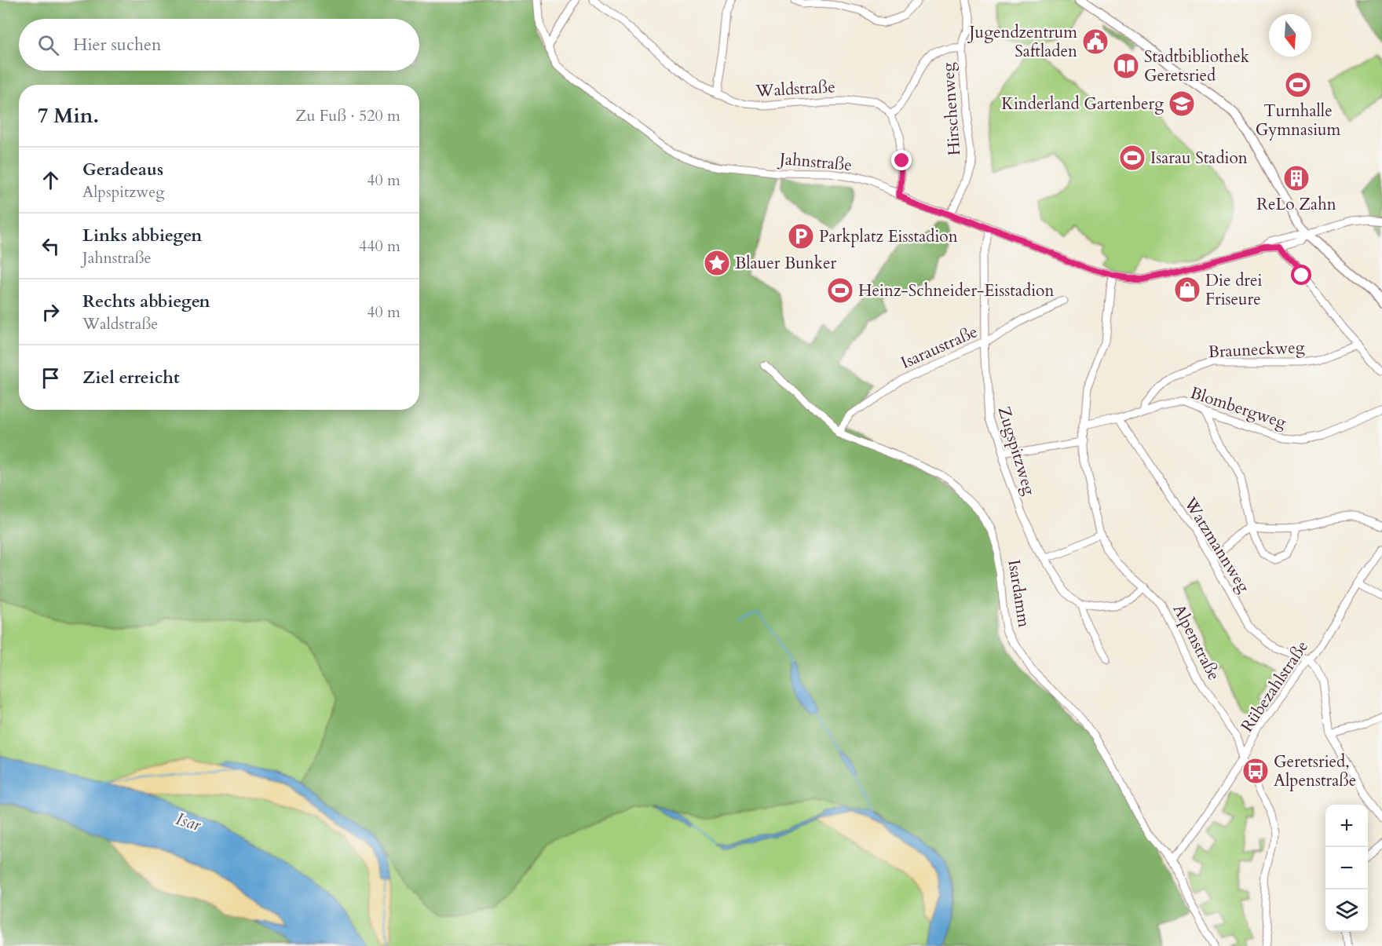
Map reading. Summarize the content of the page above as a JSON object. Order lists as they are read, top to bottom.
{
  "streets": {
    "street": [
      "Waldstraße",
      "Hirschenweg",
      "Jahnstraße",
      "Isaraustraße",
      "Brauneckweg",
      "Blombergweg",
      "Zugspitzweg",
      "Watzmannweg",
      "Isardamm",
      "Alpenstraße",
      "Rübezahlstraße"
    ]
  },
  "crossings": [
    ["Hirschenweg", "Jahnstraße"],
    ["Jahnstraße", "Zugspitzweg"],
    ["Jahnstraße", "Alpenstraße"],
    ["Isaraustraße", "Zugspitzweg"],
    ["Isaraustraße", "Isardamm"],
    ["Brauneckweg", "Blombergweg"],
    ["Blombergweg", "Watzmannweg"],
    ["Blombergweg", "Alpenstraße"],
    ["Watzmannweg", "Rübezahlstraße"],
    ["Isardamm", "Rübezahlstraße"],
    ["Alpenstraße", "Rübezahlstraße"]
  ],
  "water": ["Isar"],
  "places": {
    "public building": ["Jugendzentrum Saftladen"],
    "library": ["Stadtbibliothek Geretsried"],
    "sports": ["Turnhalle Gymnasium", "Isarau Stadion", "Heinz-Schneider-Eisstadion"],
    "school or university": ["Kinderland Gartenberg"],
    "building": ["ReLo Zahn"],
    "parking": ["Parkplatz Eisstadion"],
    "place": ["Blauer Bunker"],
    "shop": ["Die drei Friseure"],
    "bus stop": ["Geretsried, Alpenstraße"]
  },
  "north": "bottom",
  "page": {
    "search": "Hier suchen",
    "heading": ["7 Min.", "Zu Fuß · 520 m"],
    "list": [
      ["Geradeaus", "Alpspitzweg", "40 m"],
      ["Links abbiegen", "Jahnstraße", "440 m"],
      ["Rechts abbiegen", "Waldstraße", "40 m"],
      "Ziel erreicht"
    ],
    "map_buttons": ["+", "−"]
  }
}
